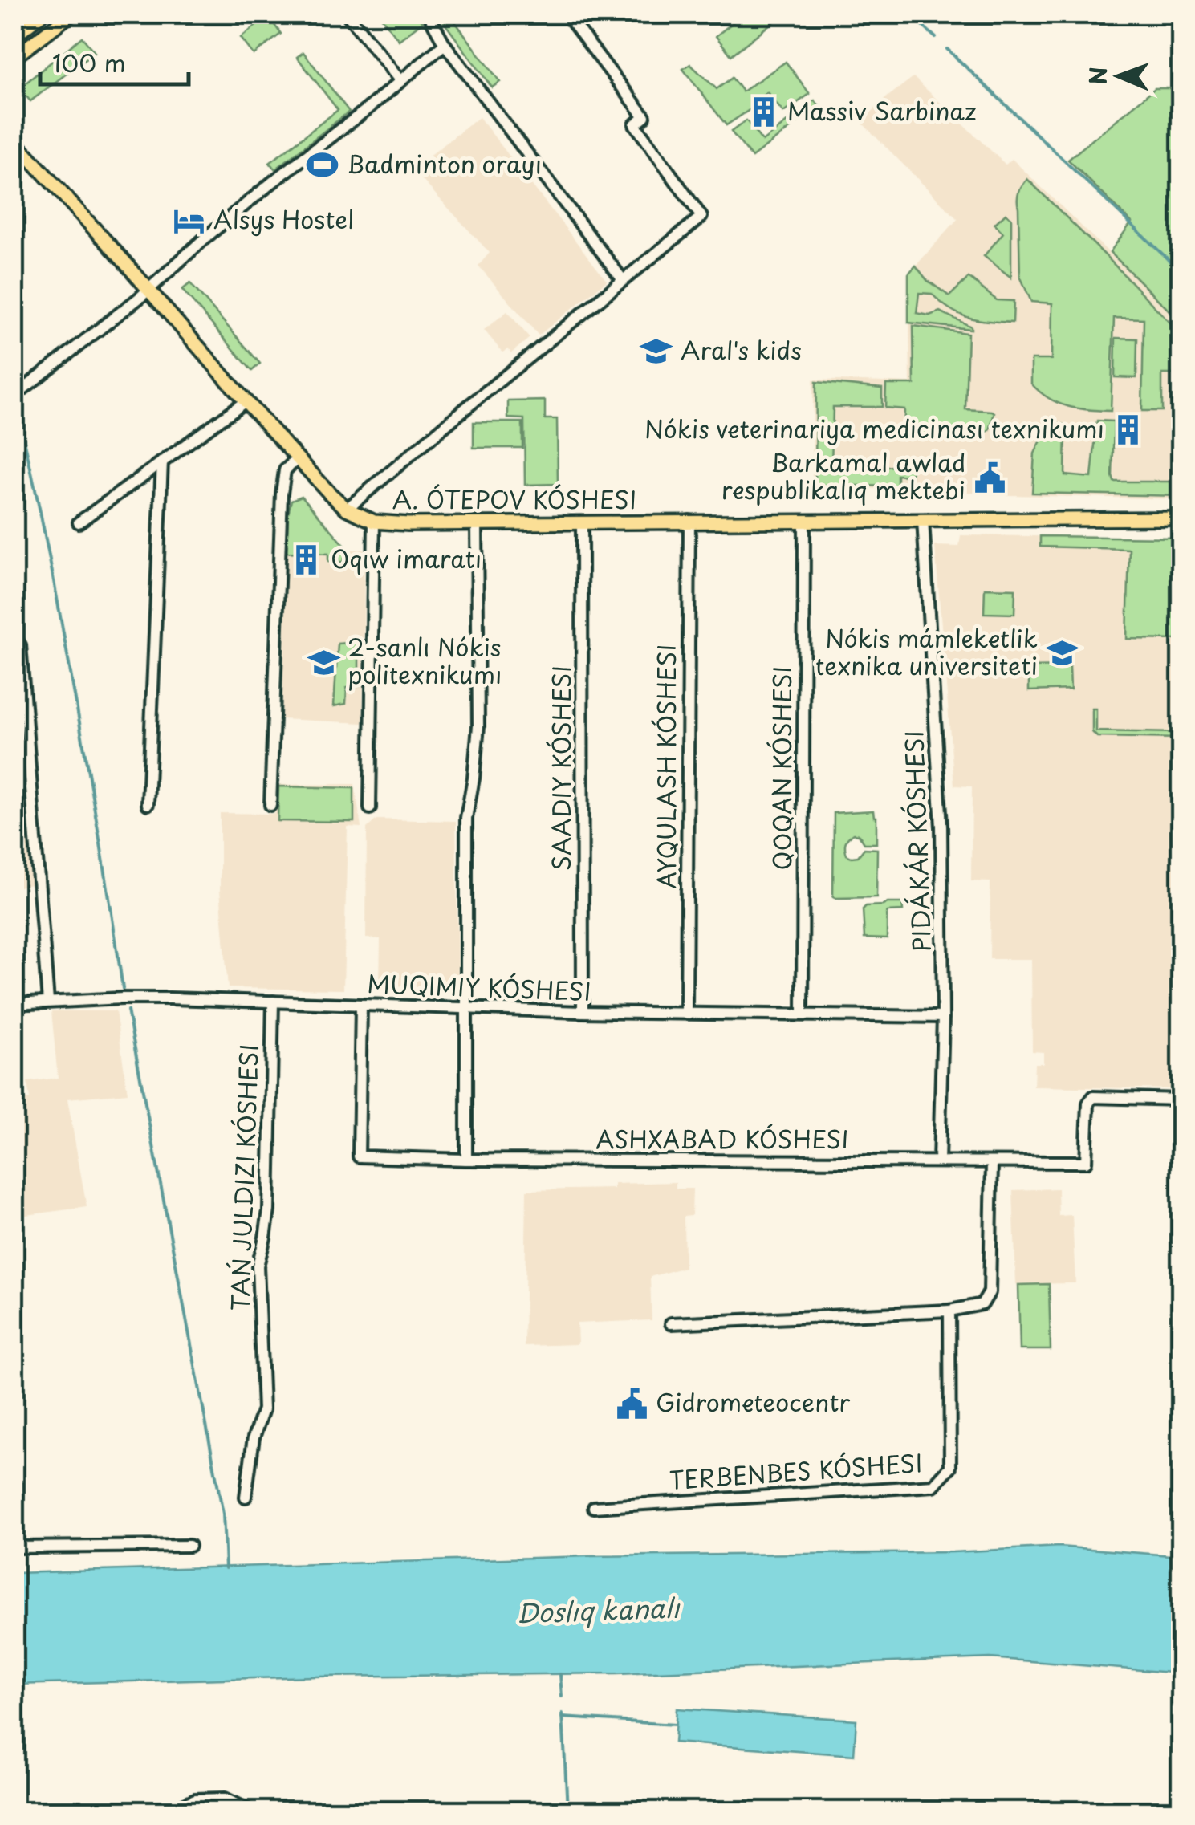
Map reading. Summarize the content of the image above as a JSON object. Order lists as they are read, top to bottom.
{
  "streets": {
    "main road": ["A. ÓTEPOV KÓSHESI"],
    "street": [
      "AYQULASH KÓSHESI",
      "SAADIY KÓSHESI",
      "QOQAN KÓSHESI",
      "PIDÁKÁR KÓSHESI",
      "MUQIMIY KÓSHESI",
      "ASHXABAD KÓSHESI",
      "TERBENBES KÓSHESI"
    ]
  },
  "crossings": [
    ["A. ÓTEPOV KÓSHESI", "AYQULASH KÓSHESI"],
    ["A. ÓTEPOV KÓSHESI", "SAADIY KÓSHESI"],
    ["A. ÓTEPOV KÓSHESI", "QOQAN KÓSHESI"],
    ["A. ÓTEPOV KÓSHESI", "PIDÁKÁR KÓSHESI"],
    ["AYQULASH KÓSHESI", "MUQIMIY KÓSHESI"],
    ["SAADIY KÓSHESI", "MUQIMIY KÓSHESI"],
    ["QOQAN KÓSHESI", "MUQIMIY KÓSHESI"],
    ["PIDÁKÁR KÓSHESI", "MUQIMIY KÓSHESI"],
    ["PIDÁKÁR KÓSHESI", "ASHXABAD KÓSHESI"],
    ["MUQIMIY KÓSHESI", "ASHXABAD KÓSHESI"]
  ],
  "water": ["Doslıq kanalı"],
  "places": {
    "building": ["Massiv Sarbinaz", "Nókis veterinariya medicinası texnikumı", "Oqıw imaratı"],
    "sports": ["Badminton orayı"],
    "hotel": ["Alsys Hostel"],
    "school or university": ["Aral's kids", "Nókis mámleketlik texnika universiteti", "2-sanlı Nókis politexnikumı"],
    "public building": ["Barkamal awlad respublikalıq mektebi", "Gidrometeocentr"]
  },
  "scale_bar": "100 m",
  "north": "left"
}
